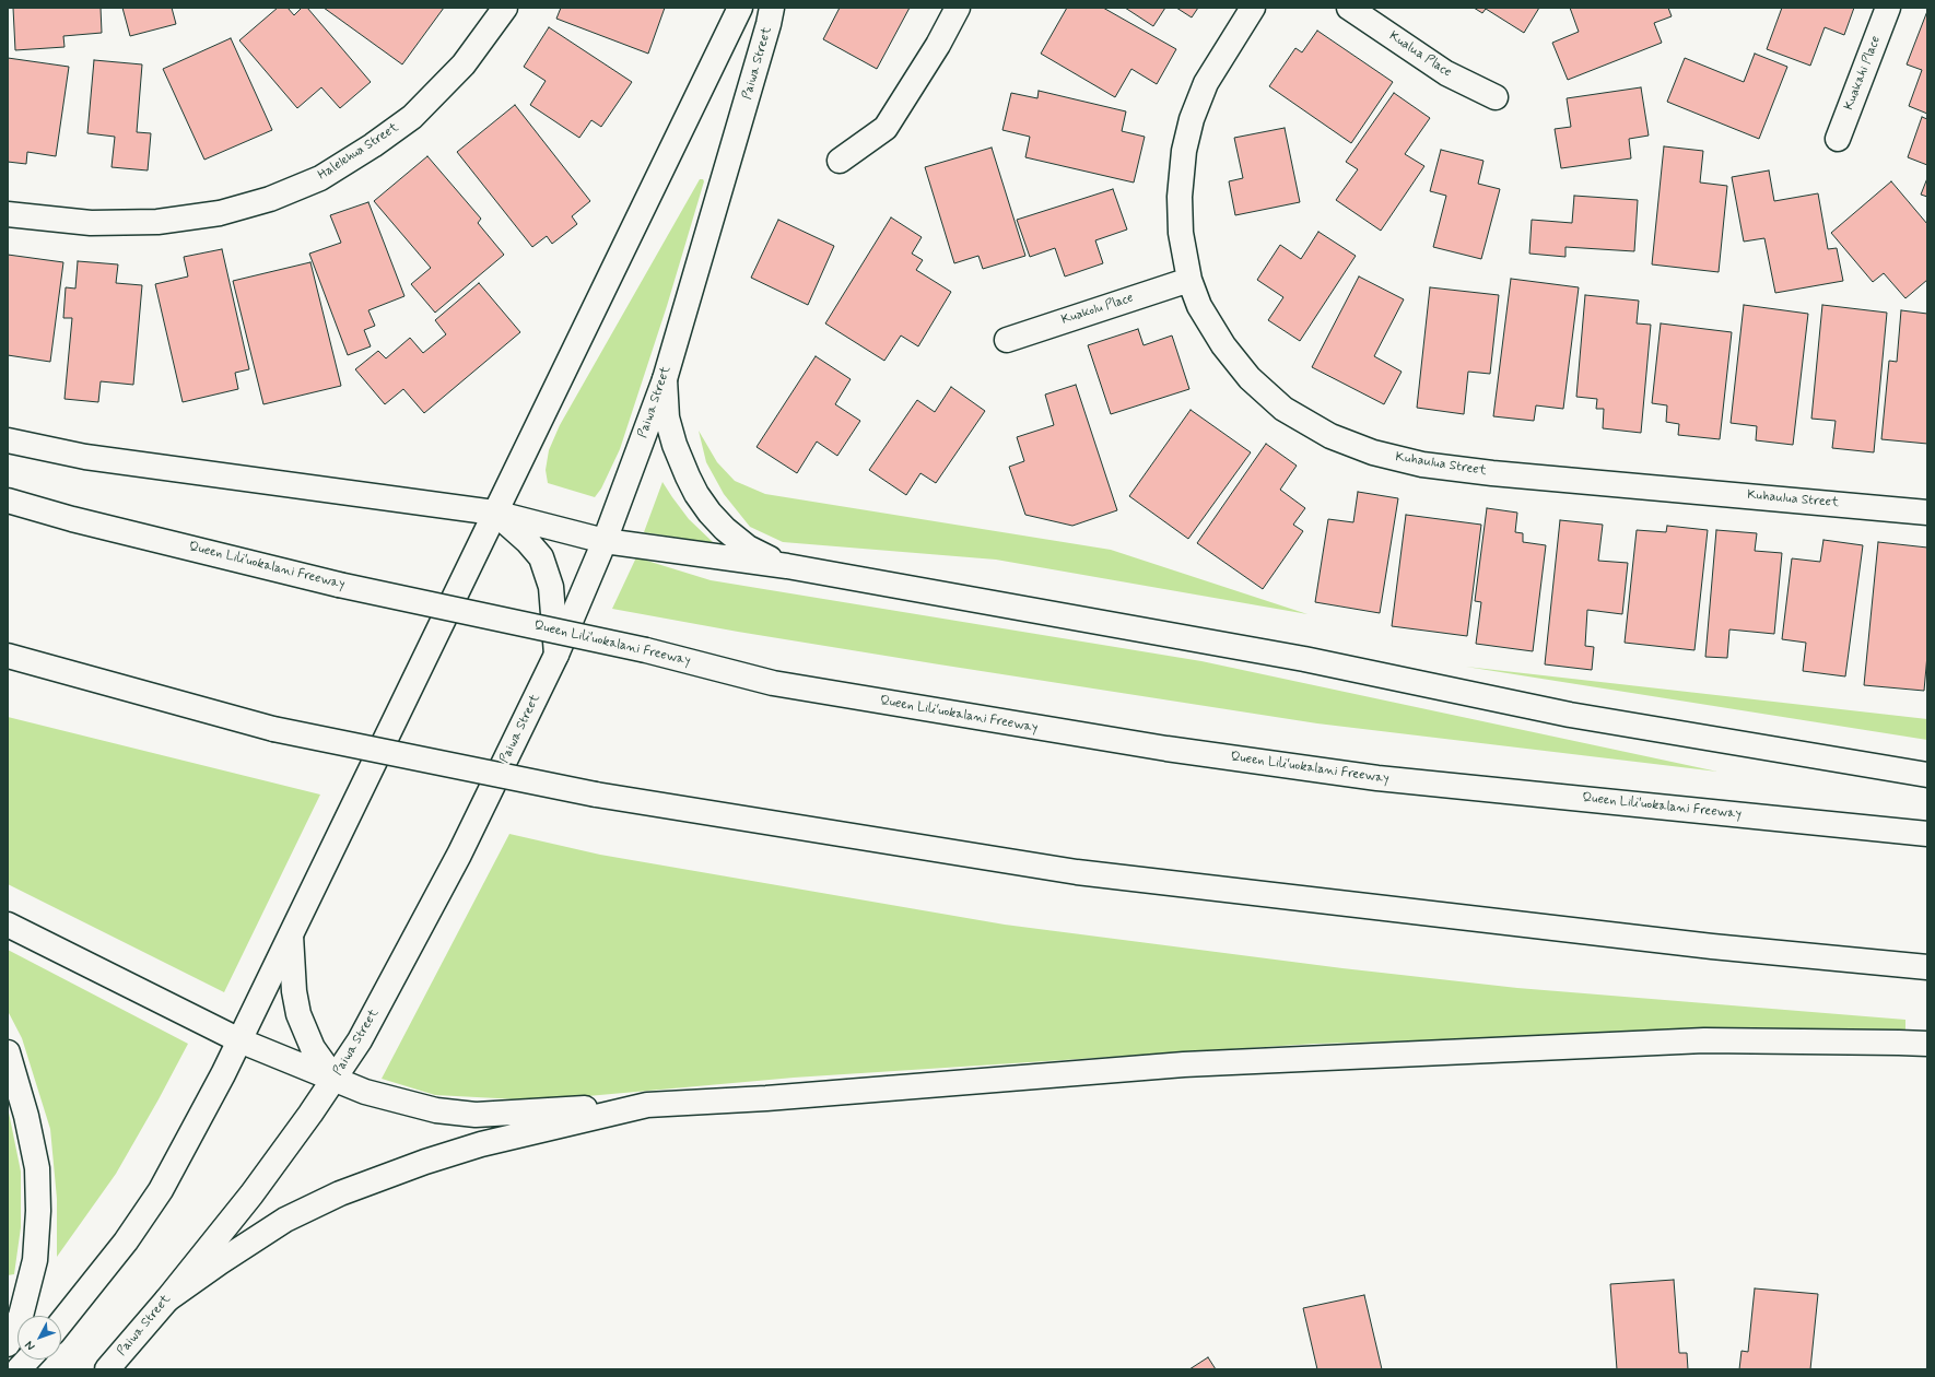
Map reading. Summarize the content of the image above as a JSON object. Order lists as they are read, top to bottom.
{
  "streets": {
    "main road": [
      "Kualua Place",
      "Paiwa Street",
      "Kuakahi Place",
      "Halelehua Street",
      "Kuakolu Place",
      "Kuhaulua Street",
      "Queen Liliʻuokalani Freeway"
    ]
  },
  "crossings": [
    ["Kuakolu Place", "Kuhaulua Street"]
  ],
  "north": "bottom left"
}
